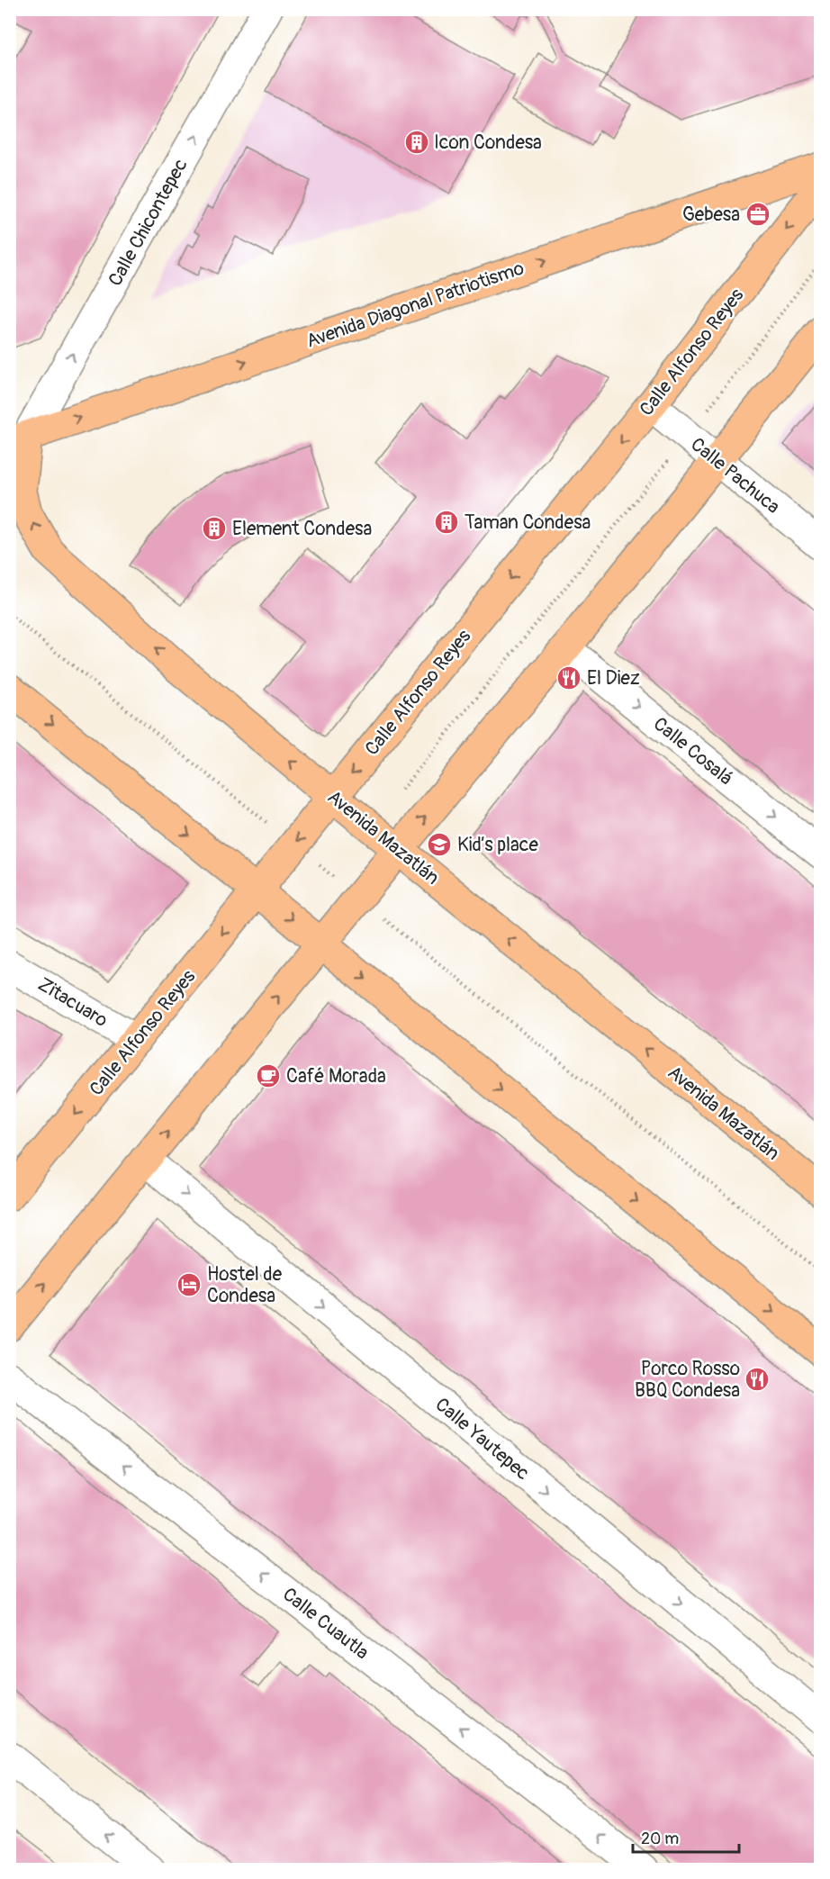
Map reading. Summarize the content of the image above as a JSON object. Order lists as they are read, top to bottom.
{
  "streets": {
    "main road": ["Avenida Diagonal Patriotismo", "Calle Alfonso Reyes", "Avenida Mazatlán"],
    "street": [
      "Calle Chicontepec",
      "Calle Pachuca",
      "Calle Cosalá",
      "Zitacuaro",
      "Calle Yautepec",
      "Calle Cuautla"
    ]
  },
  "crossings": [
    ["Calle Chicontepec", "Avenida Diagonal Patriotismo"],
    ["Calle Chicontepec", "Avenida Mazatlán"],
    ["Avenida Diagonal Patriotismo", "Avenida Mazatlán"],
    ["Calle Alfonso Reyes", "Calle Pachuca"],
    ["Calle Alfonso Reyes", "Avenida Mazatlán"],
    ["Calle Alfonso Reyes", "Zitacuaro"]
  ],
  "one_way": [
    "Calle Chicontepec",
    "Avenida Diagonal Patriotismo",
    "Calle Cosalá",
    "Calle Yautepec",
    "Calle Cuautla"
  ],
  "places": {
    "building": ["Icon Condesa", "Taman Condesa", "Element Condesa"],
    "office": ["Gebesa"],
    "restaurant": ["El Diez", "Porco Rosso BBQ Condesa"],
    "school or university": ["Kid’s place"],
    "cafe": ["Café Morada"],
    "hotel": ["Hostel de Condesa"]
  },
  "scale_bar": "20 m"
}
